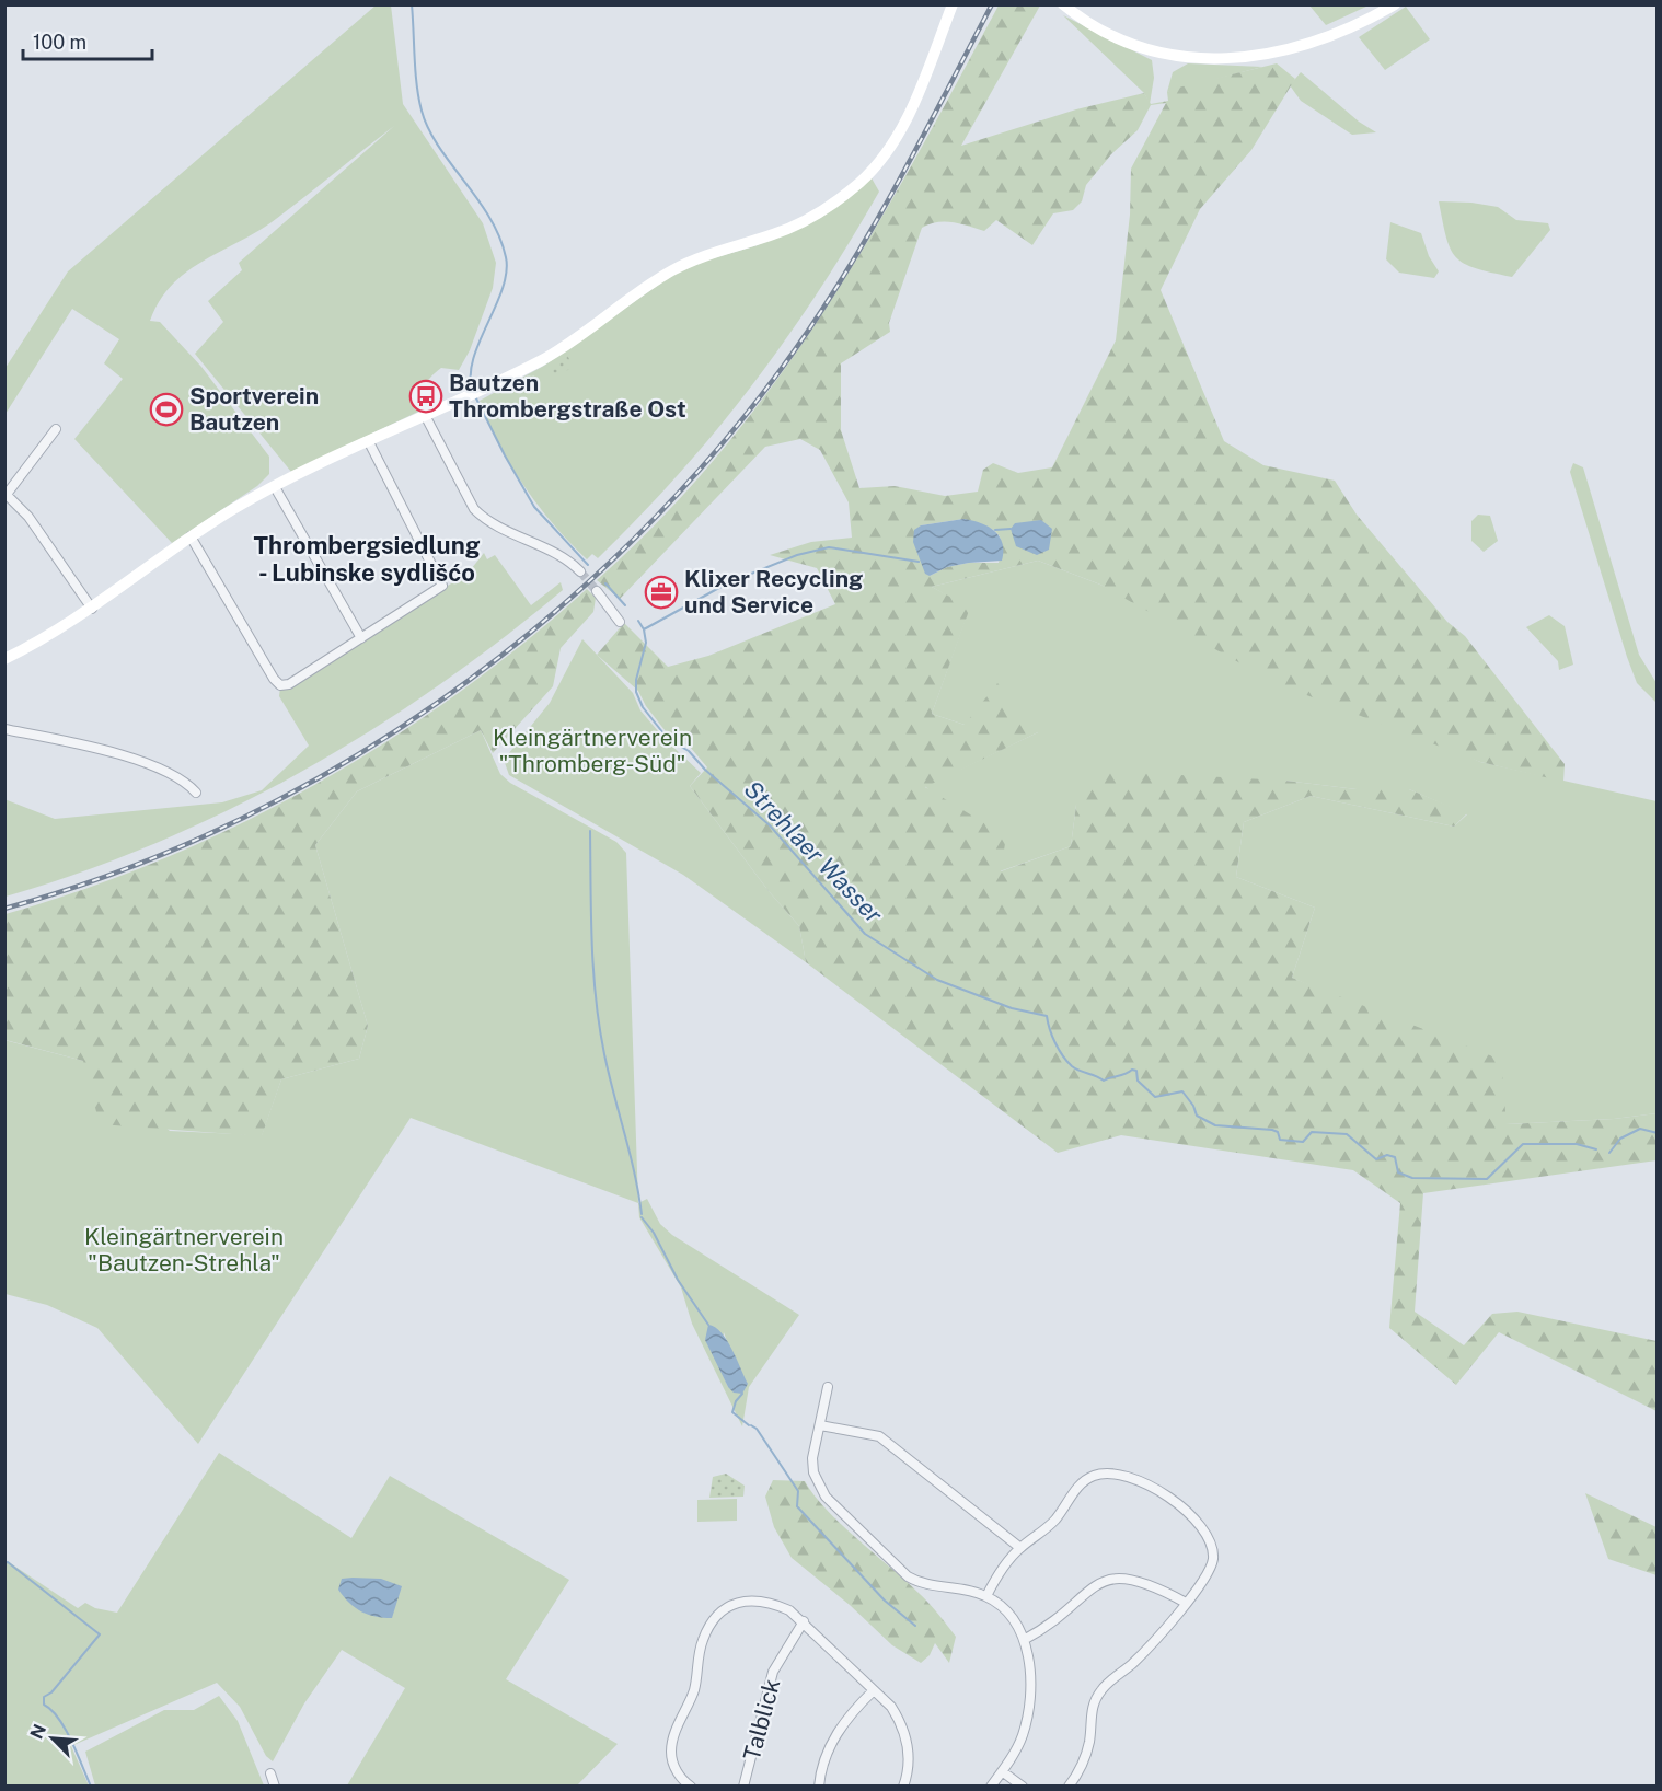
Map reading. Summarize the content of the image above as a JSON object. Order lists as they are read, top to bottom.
{
  "streets": {
    "street": ["Talblick"]
  },
  "districts": ["Thrombergsiedlung - Lubinske sydlišćo"],
  "water": ["Strehlaer Wasser"],
  "parks": ["Kleingärtnerverein \"Thromberg-Süd\"", "Kleingärtnerverein \"Bautzen-Strehla\""],
  "places": {
    "bus stop": ["Bautzen Thrombergstraße Ost"],
    "sports": ["Sportverein Bautzen"],
    "office": ["Klixer Recycling und Service"]
  },
  "scale_bar": "100 m",
  "north": "top left"
}
